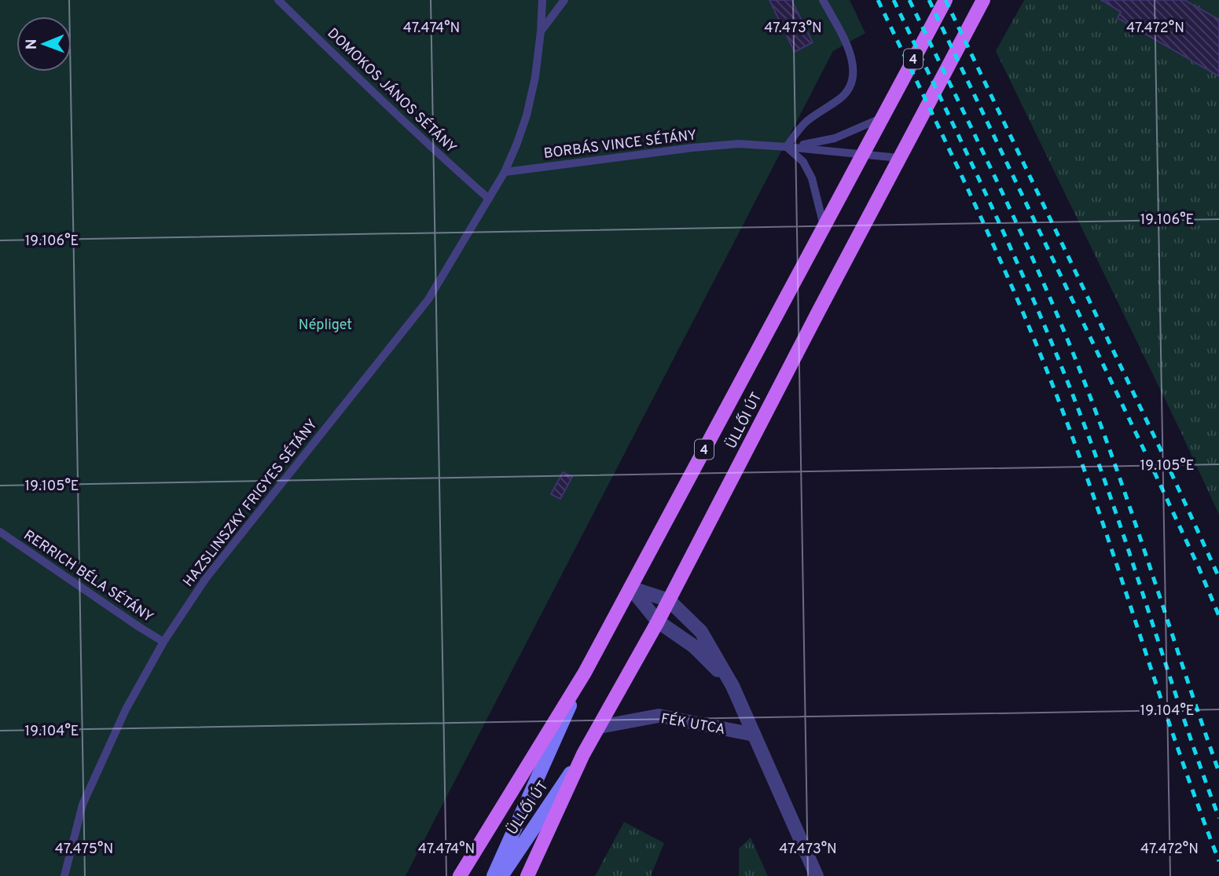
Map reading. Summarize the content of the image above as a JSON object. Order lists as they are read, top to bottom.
{
  "streets": {
    "main road": ["4", "ÜLLŐI ÚT"],
    "street": ["FÉK UTCA"],
    "lane": [
      "DOMOKOS JÁNOS SÉTÁNY",
      "BORBÁS VINCE SÉTÁNY",
      "HAZSLINSZKY FRIGYES SÉTÁNY",
      "RERRICH BÉLA SÉTÁNY"
    ]
  },
  "crossings": [
    ["DOMOKOS JÁNOS SÉTÁNY", "HAZSLINSZKY FRIGYES SÉTÁNY"],
    ["BORBÁS VINCE SÉTÁNY", "HAZSLINSZKY FRIGYES SÉTÁNY"],
    ["ÜLLŐI ÚT", "FÉK UTCA"],
    ["HAZSLINSZKY FRIGYES SÉTÁNY", "RERRICH BÉLA SÉTÁNY"]
  ],
  "parks": ["Népliget"],
  "north": "left",
  "coordinates": [
    "47.474°N",
    "47.473°N",
    "47.472°N",
    "19.106°E",
    "19.105°E",
    "19.104°E",
    "47.475°N"
  ]
}
